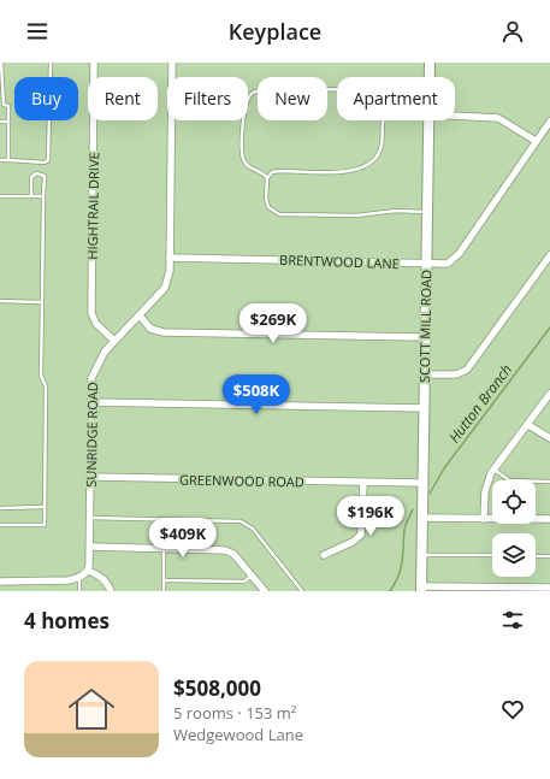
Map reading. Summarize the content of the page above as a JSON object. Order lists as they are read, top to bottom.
{
  "streets": {
    "street": [
      "HIGHTRAIL DRIVE",
      "BRENTWOOD LANE",
      "SCOTT MILL ROAD",
      "SUNRIDGE ROAD",
      "GREENWOOD ROAD"
    ]
  },
  "crossings": [
    ["HIGHTRAIL DRIVE", "SUNRIDGE ROAD"],
    ["BRENTWOOD LANE", "SCOTT MILL ROAD"],
    ["BRENTWOOD LANE", "SUNRIDGE ROAD"],
    ["SCOTT MILL ROAD", "GREENWOOD ROAD"],
    ["SUNRIDGE ROAD", "GREENWOOD ROAD"]
  ],
  "water": ["Hutton Branch"],
  "page": {
    "header": "Keyplace",
    "chip": [
      "Buy",
      "Rent",
      "Filters",
      "New",
      "Apartment"
    ],
    "price": [
      "$269K",
      "$508K",
      "$196K",
      "$409K"
    ],
    "heading": "4 homes",
    "list": [
      {
        "name": "$508,000",
        "note": "5 rooms · 153 m² · Wedgewood Lane"
      }
    ]
  }
}
